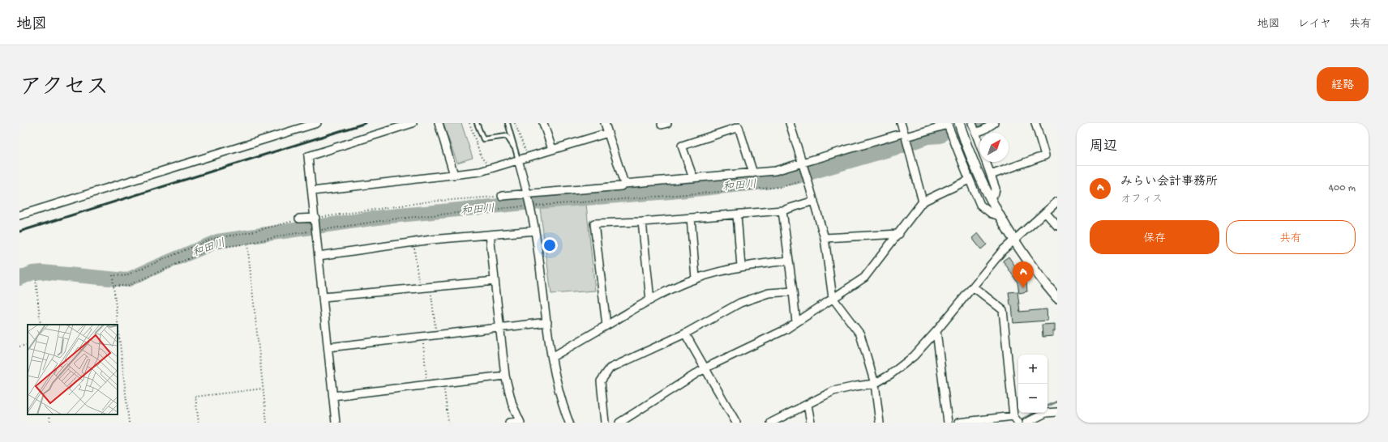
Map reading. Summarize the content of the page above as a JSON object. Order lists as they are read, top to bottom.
{
  "water": ["和田川"],
  "north": "top right",
  "page": {
    "header": "地図",
    "nav": ["地図", "レイヤ", "共有"],
    "title": "アクセス",
    "buttons": [
      "経路",
      ["保存", "共有"]
    ],
    "heading": "周辺",
    "list": [
      {
        "mark": "A",
        "name": "みらい会計事務所",
        "note": "オフィス",
        "value": "400 m"
      }
    ],
    "pins": "A",
    "map_buttons": ["+", "−"]
  }
}
